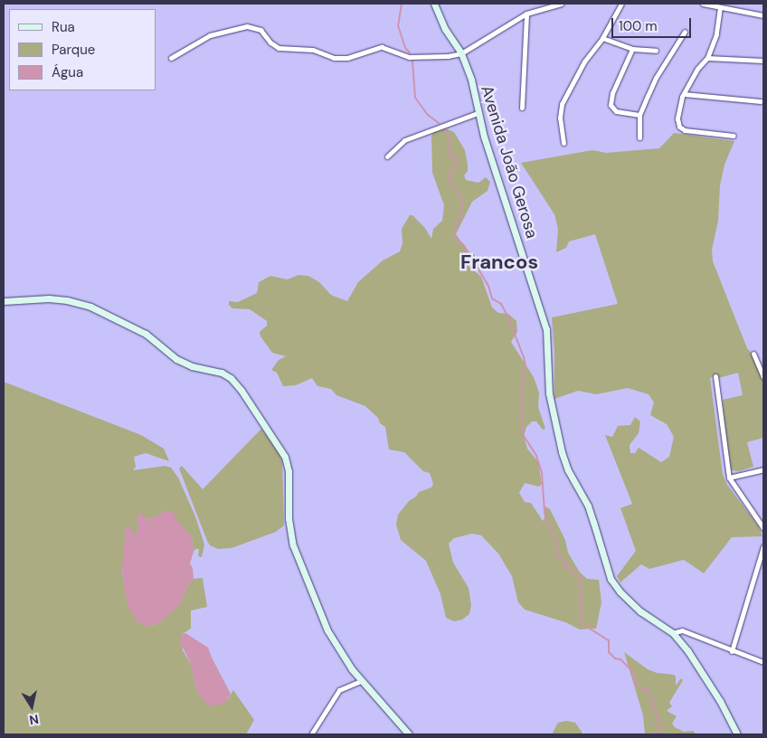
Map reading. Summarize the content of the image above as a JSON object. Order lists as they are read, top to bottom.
{
  "streets": {
    "main road": ["Avenida João Gerosa"]
  },
  "districts": ["Francos"],
  "legend": ["Rua", "Parque", "Água"],
  "scale_bar": "100 m",
  "north": "bottom"
}
